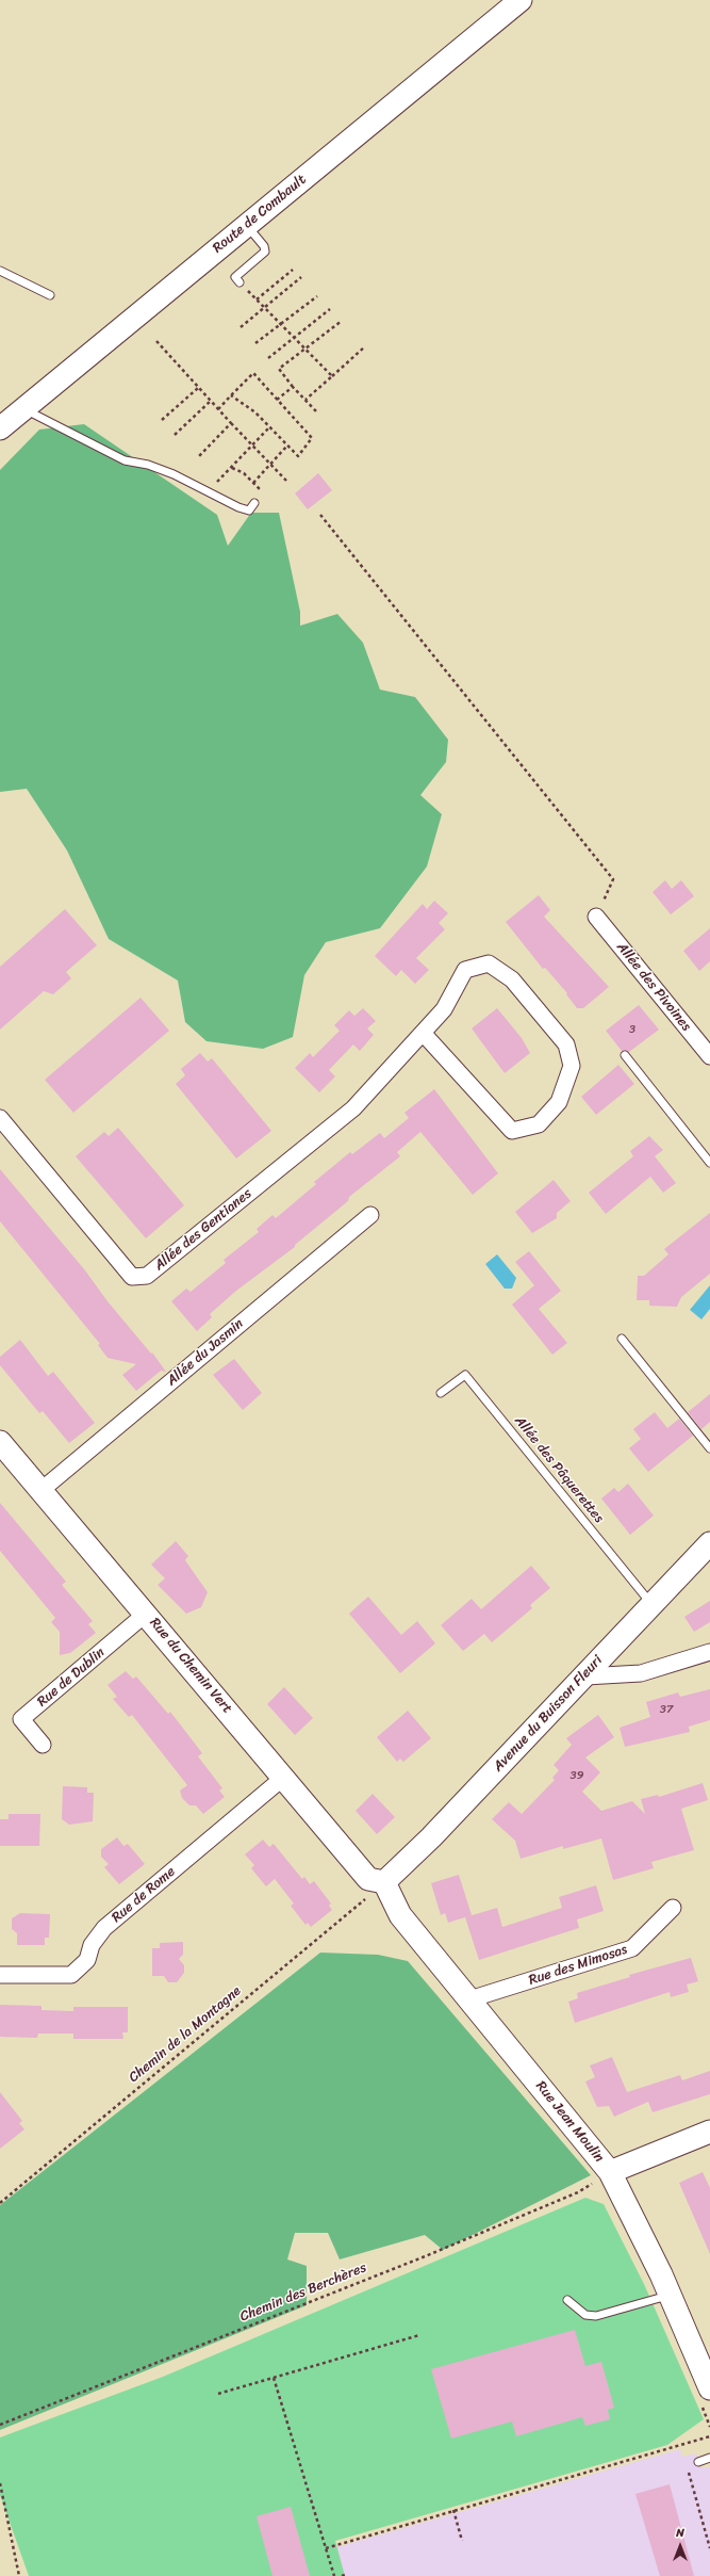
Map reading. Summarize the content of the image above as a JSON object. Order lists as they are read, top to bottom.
{
  "streets": {
    "street": [
      "Route de Combault",
      "Allée des Pivoines",
      "Allée des Gentianes",
      "Allée du Jasmin",
      "Rue du Chemin Vert",
      "Rue de Dublin",
      "Avenue du Buisson Fleuri",
      "Rue de Rome",
      "Rue des Mimosas",
      "Rue Jean Moulin"
    ],
    "lane": ["Allée des Pâquerettes"],
    "path": ["Chemin de la Montagne", "Chemin des Berchères"]
  },
  "crossings": [
    ["Allée du Jasmin", "Rue du Chemin Vert"],
    ["Allée des Pâquerettes", "Avenue du Buisson Fleuri"],
    ["Rue du Chemin Vert", "Rue de Dublin"],
    ["Rue du Chemin Vert", "Avenue du Buisson Fleuri"],
    ["Rue du Chemin Vert", "Rue de Rome"],
    ["Rue du Chemin Vert", "Chemin de la Montagne"],
    ["Rue du Chemin Vert", "Rue Jean Moulin"],
    ["Avenue du Buisson Fleuri", "Chemin de la Montagne"],
    ["Avenue du Buisson Fleuri", "Rue Jean Moulin"],
    ["Rue des Mimosas", "Rue Jean Moulin"],
    ["Chemin de la Montagne", "Rue Jean Moulin"],
    ["Rue Jean Moulin", "Chemin des Berchères"]
  ],
  "house_numbers": ["3", "37", "39"],
  "north": "top"
}
